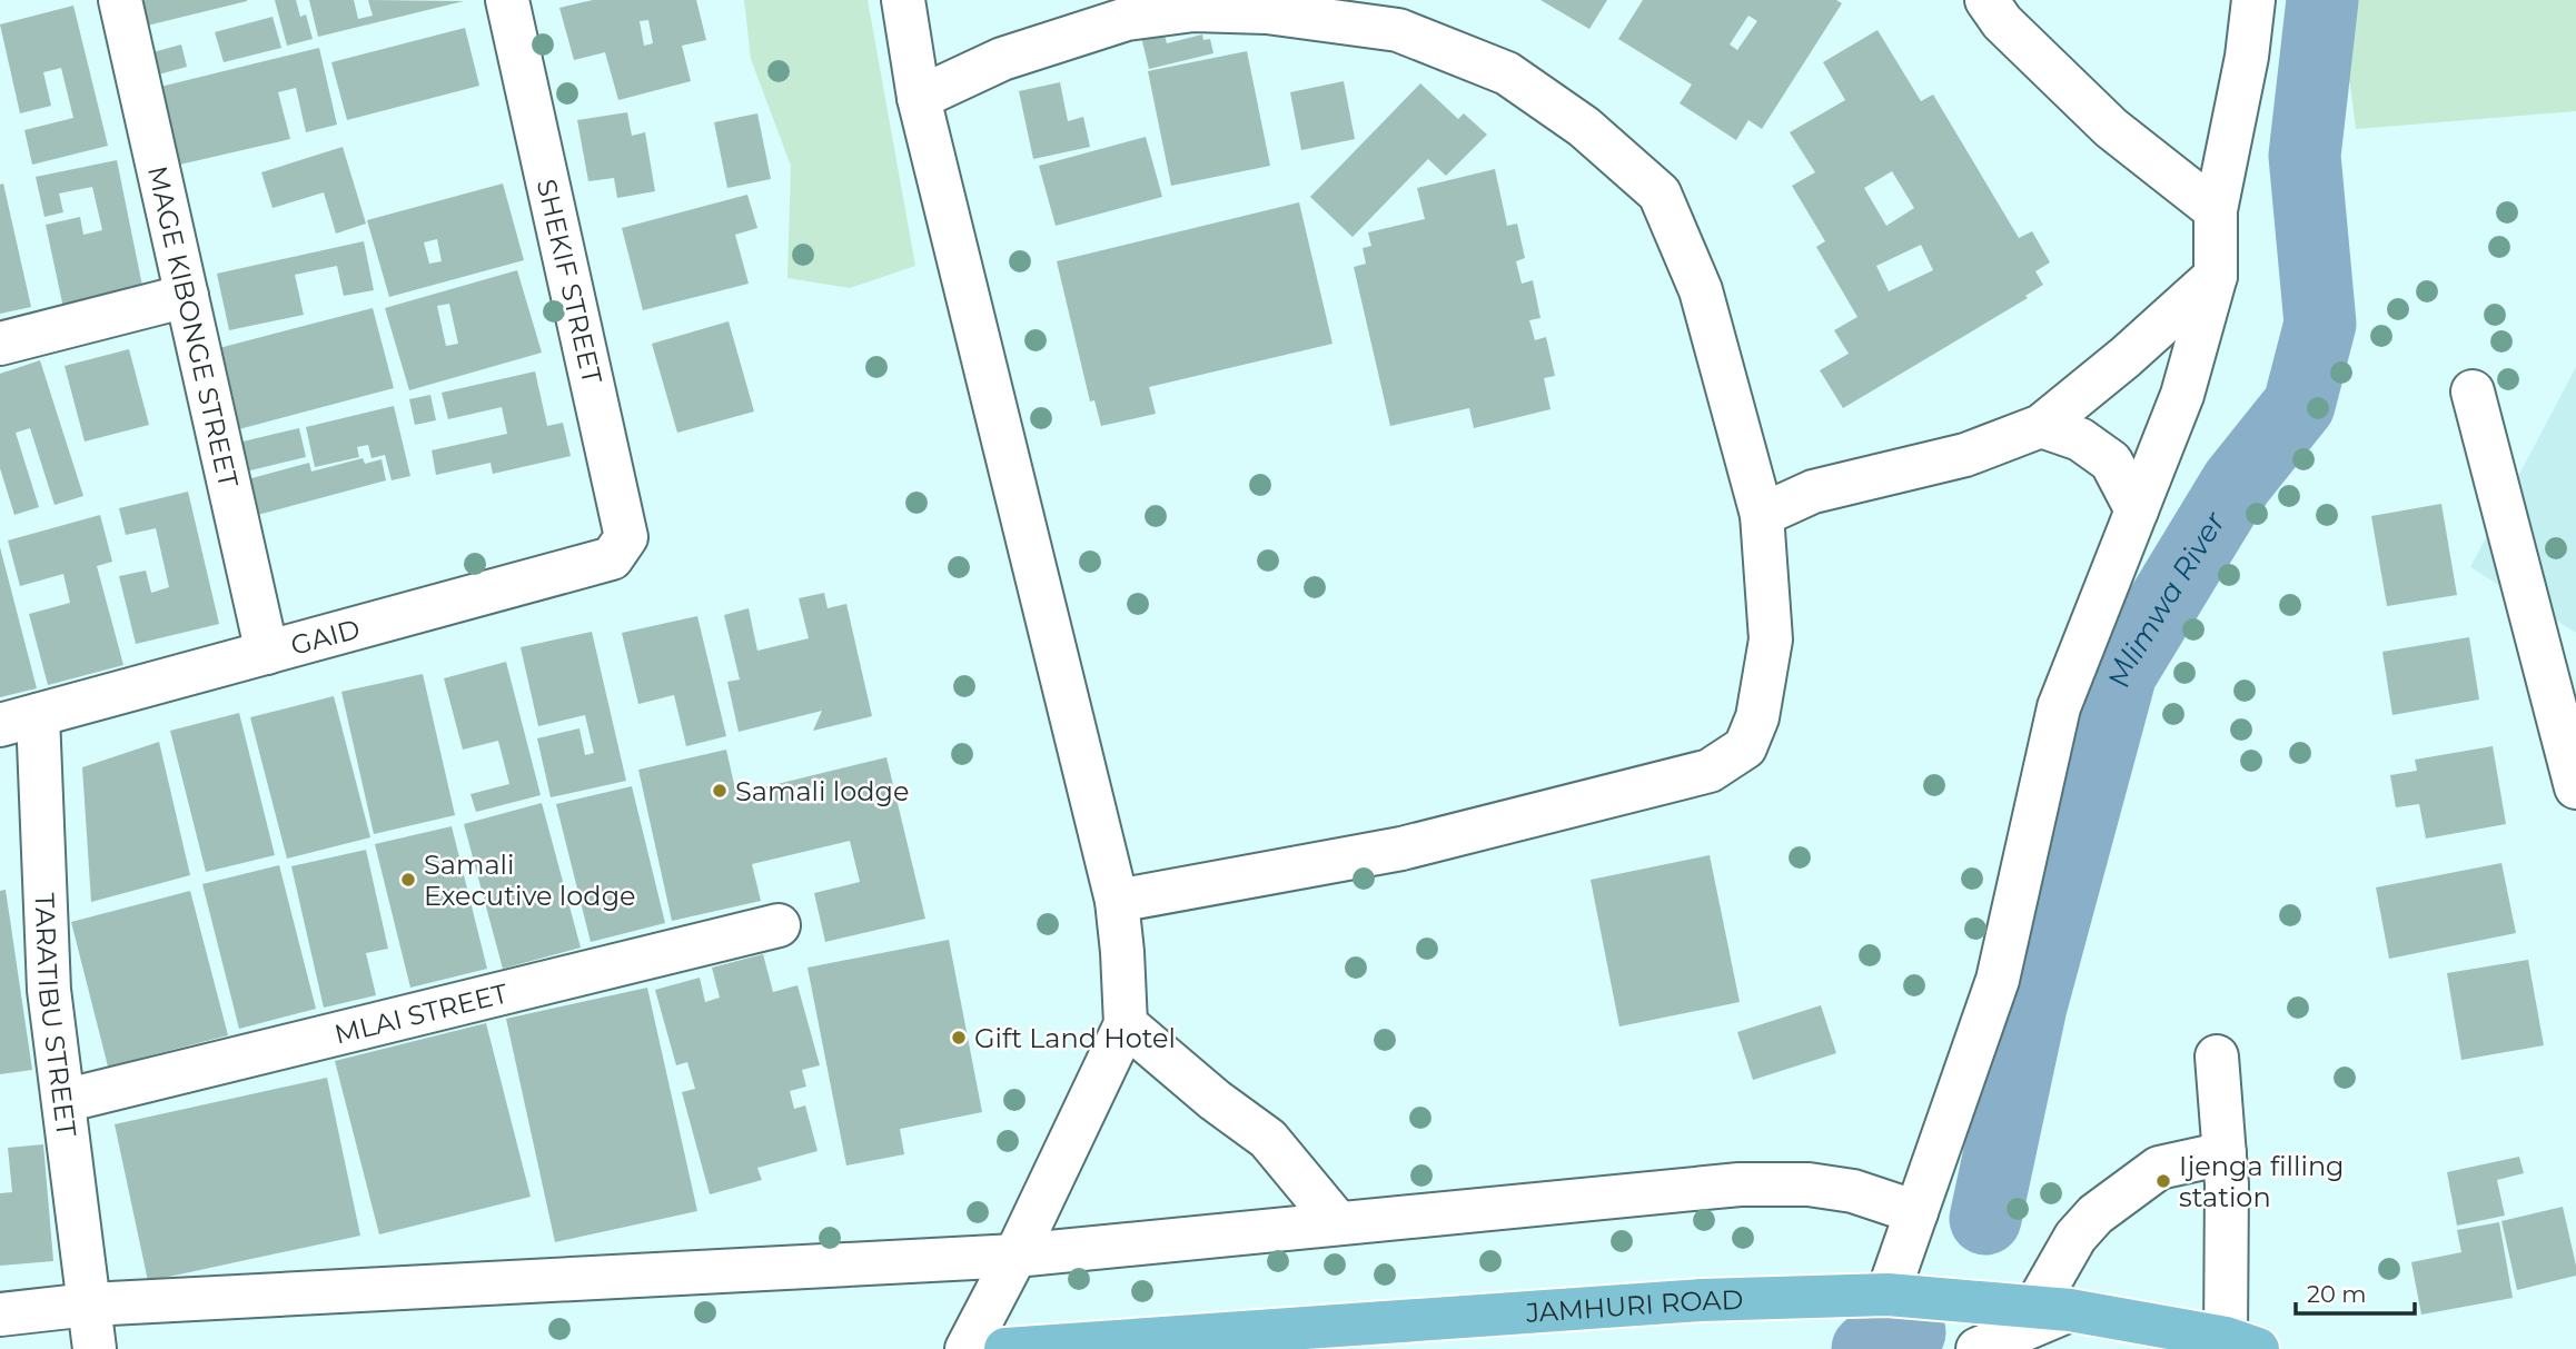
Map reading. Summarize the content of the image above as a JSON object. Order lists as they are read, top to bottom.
{
  "streets": {
    "main road": ["JAMHURI ROAD"],
    "street": [
      "SHEKIF STREET",
      "MAGE KIBONGE STREET",
      "GAID",
      "TARATIBU STREET",
      "MLAI STREET"
    ]
  },
  "crossings": [
    ["SHEKIF STREET", "GAID"],
    ["MAGE KIBONGE STREET", "GAID"],
    ["GAID", "TARATIBU STREET"],
    ["TARATIBU STREET", "MLAI STREET"]
  ],
  "water": ["Mlimwa River"],
  "places": [
    "Samali lodge",
    "Samali Executive lodge",
    "Gift Land Hotel",
    "Ijenga filling station"
  ],
  "scale_bar": "20 m"
}
